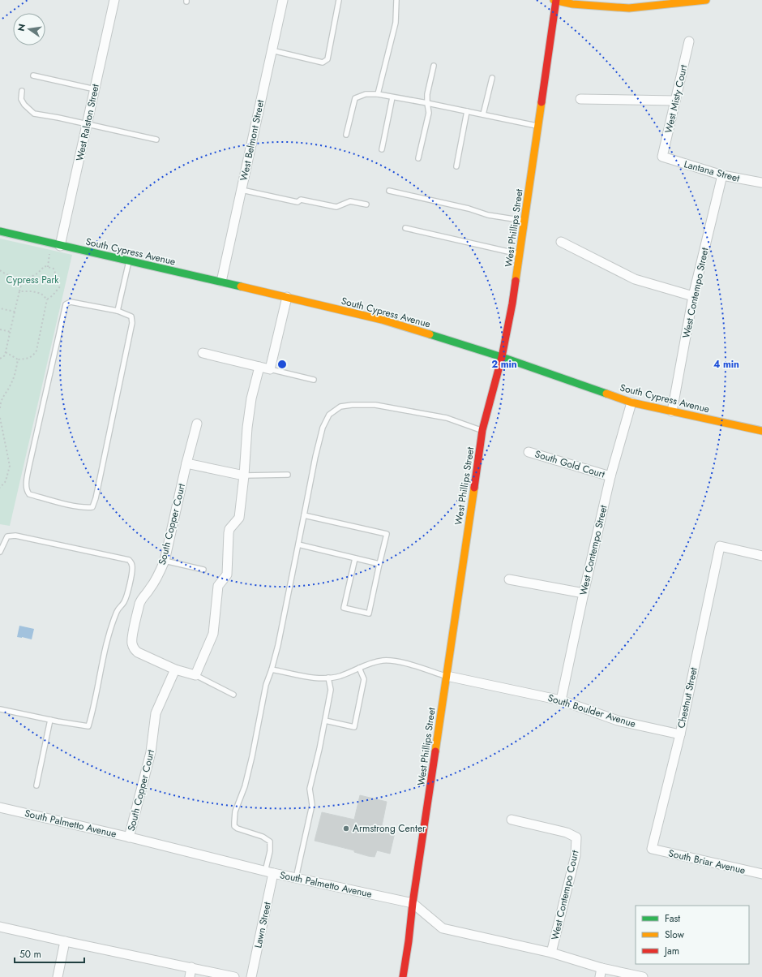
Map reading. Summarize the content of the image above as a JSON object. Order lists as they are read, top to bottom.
{
  "streets": {
    "street": [
      "West Misty Court",
      "West Ralston Street",
      "West Belmont Street",
      "Lantana Street",
      "West Phillips Street",
      "South Cypress Avenue",
      "West Contempo Street",
      "South Gold Court",
      "South Copper Court",
      "Chestnut Street",
      "South Boulder Avenue",
      "South Palmetto Avenue",
      "South Briar Avenue",
      "West Contempo Court",
      "Lawn Street"
    ]
  },
  "crossings": [
    ["West Misty Court", "Lantana Street"],
    ["West Ralston Street", "South Cypress Avenue"],
    ["West Belmont Street", "South Cypress Avenue"],
    ["Lantana Street", "West Contempo Street"],
    ["West Phillips Street", "South Cypress Avenue"],
    ["West Phillips Street", "South Boulder Avenue"],
    ["West Phillips Street", "South Palmetto Avenue"],
    ["South Cypress Avenue", "West Contempo Street"],
    ["West Contempo Street", "South Gold Court"],
    ["West Contempo Street", "South Boulder Avenue"],
    ["South Copper Court", "South Palmetto Avenue"],
    ["Chestnut Street", "South Boulder Avenue"],
    ["Chestnut Street", "South Briar Avenue"],
    ["South Palmetto Avenue", "West Contempo Court"],
    ["South Palmetto Avenue", "Lawn Street"]
  ],
  "parks": ["Cypress Park"],
  "places": ["Armstrong Center"],
  "legend": ["Fast", "Slow", "Jam"],
  "scale_bar": "50 m",
  "north": "left",
  "rings": ["2 min", "4 min"]
}
